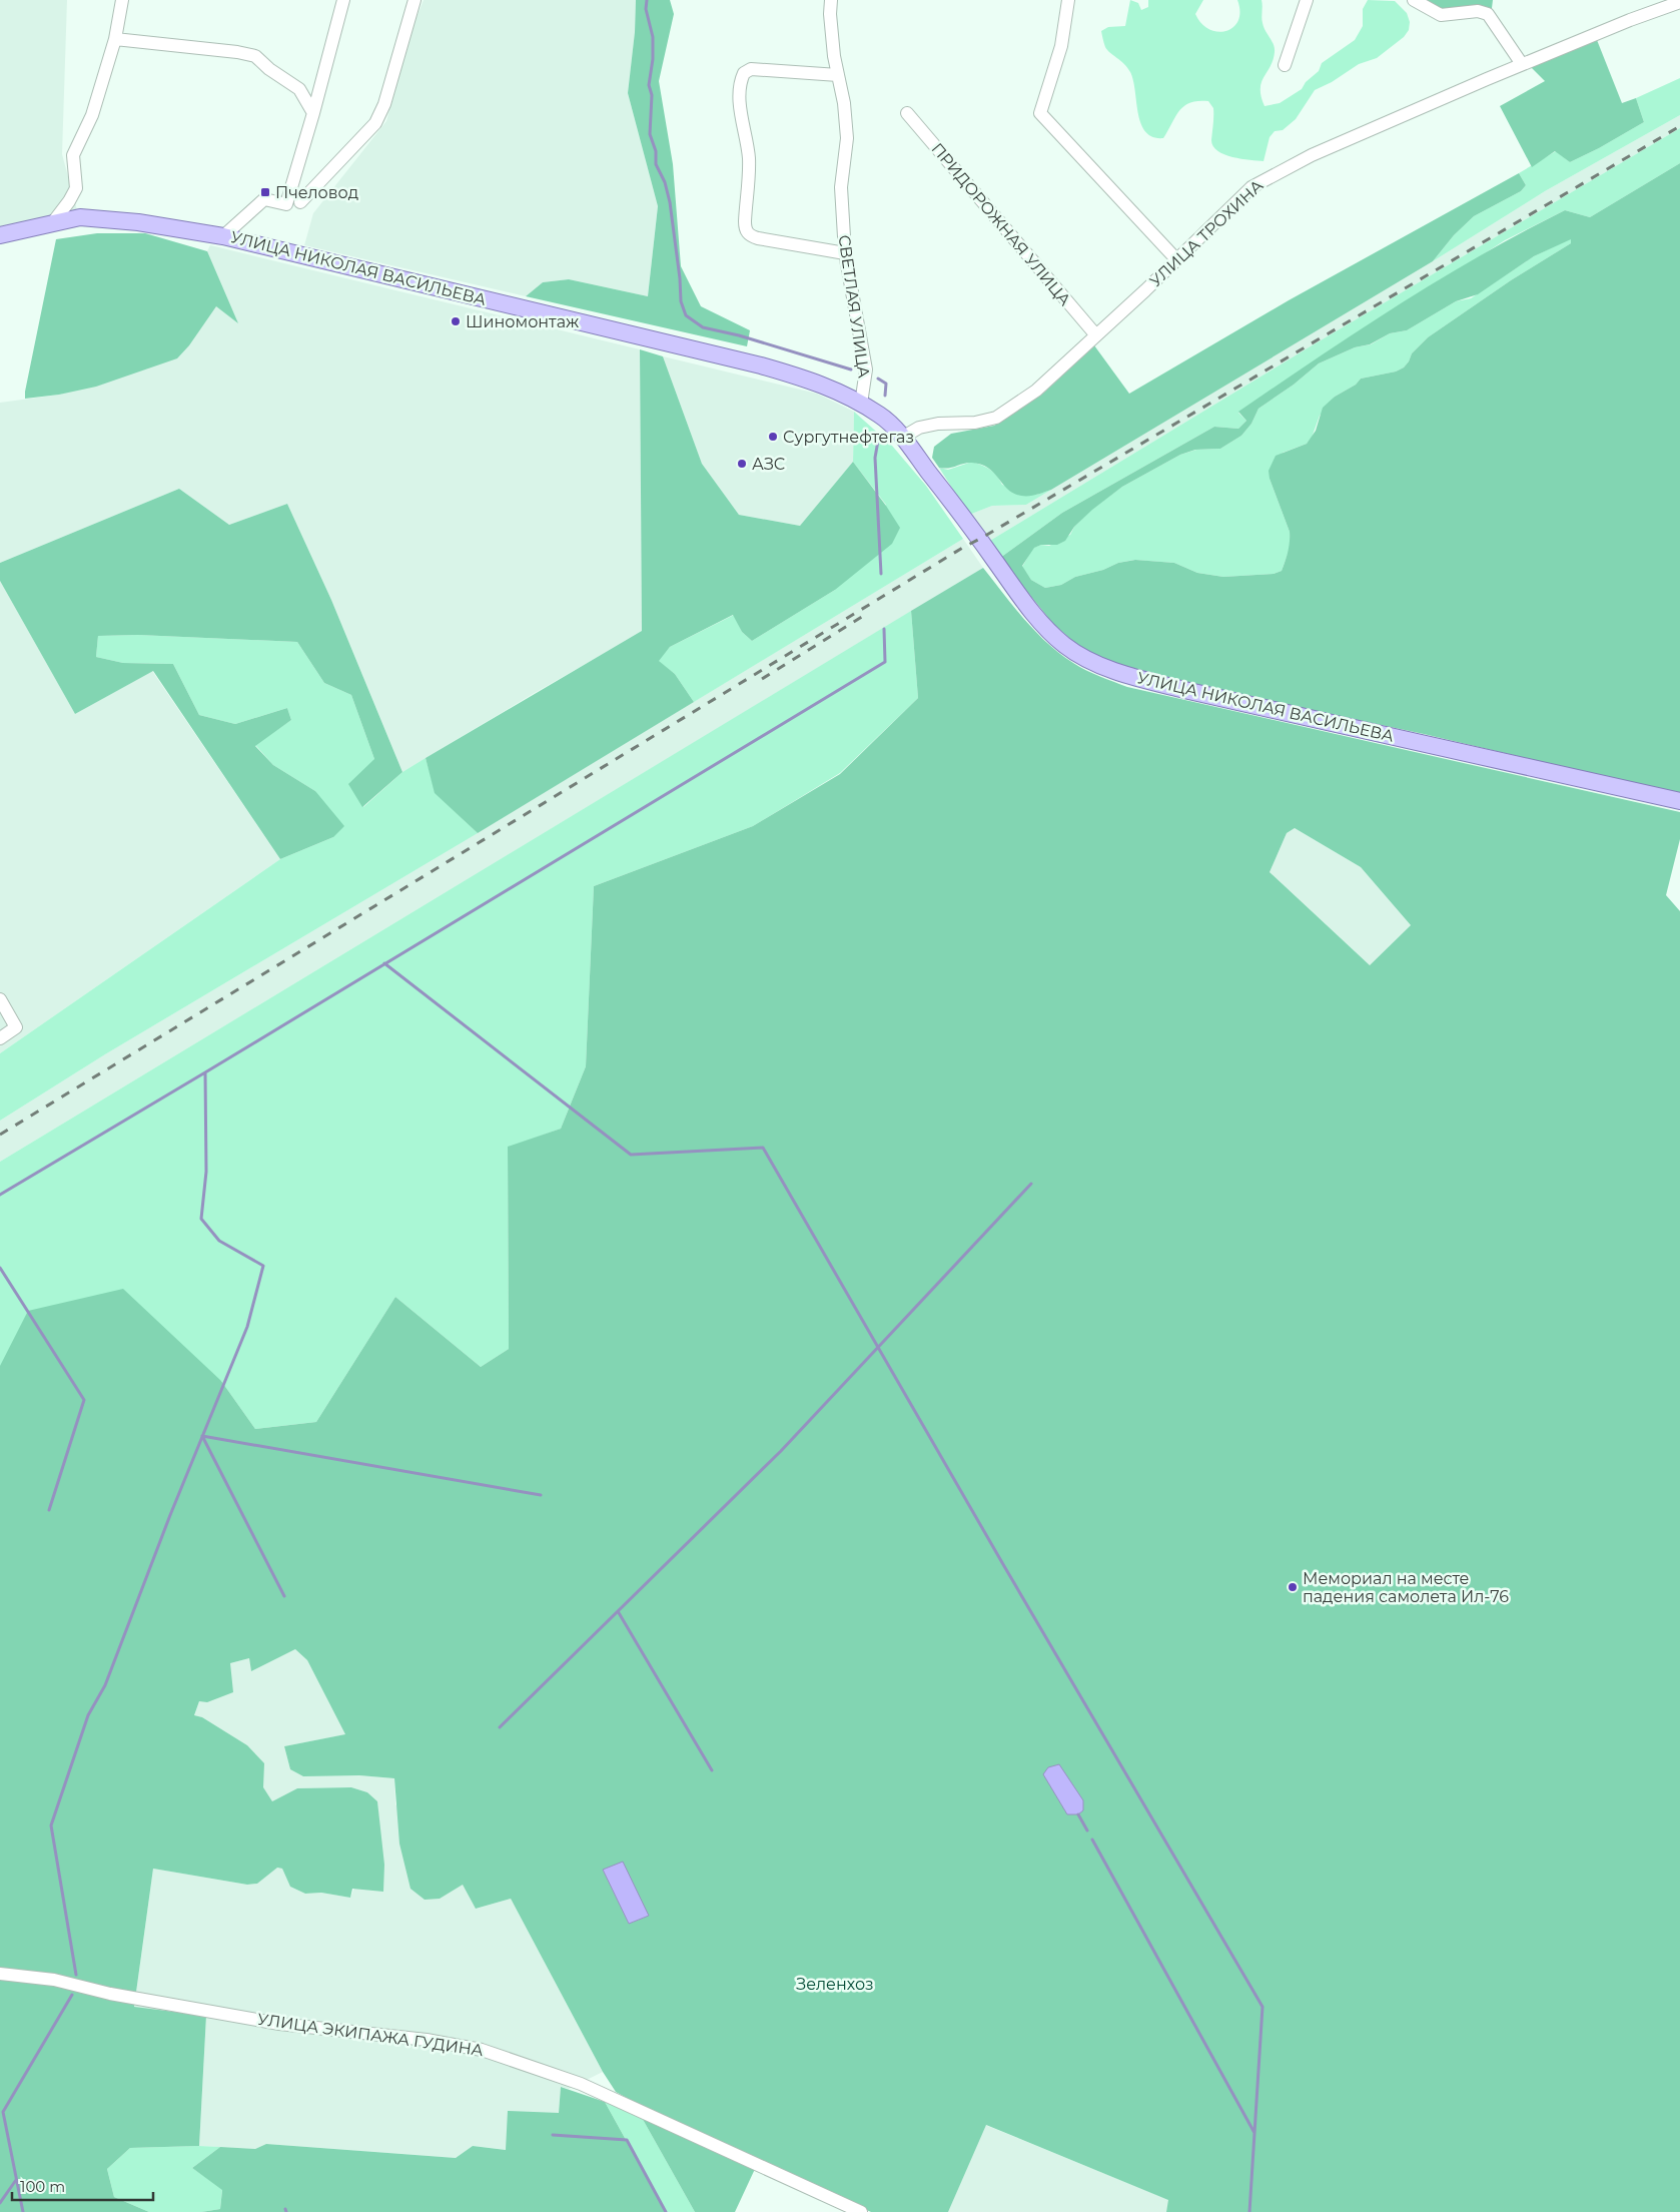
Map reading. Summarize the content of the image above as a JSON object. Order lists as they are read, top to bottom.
{
  "streets": {
    "main road": ["УЛИЦА НИКОЛАЯ ВАСИЛЬЕВА"],
    "street": [
      "ПРИДОРОЖНАЯ УЛИЦА",
      "УЛИЦА ТРОХИНА",
      "СВЕТЛАЯ УЛИЦА",
      "УЛИЦА ЭКИПАЖА ГУДИНА"
    ]
  },
  "crossings": [
    ["ПРИДОРОЖНАЯ УЛИЦА", "УЛИЦА ТРОХИНА"],
    ["УЛИЦА ТРОХИНА", "УЛИЦА НИКОЛАЯ ВАСИЛЬЕВА"],
    ["УЛИЦА НИКОЛАЯ ВАСИЛЬЕВА", "СВЕТЛАЯ УЛИЦА"]
  ],
  "parks": ["Зеленхоз"],
  "places": {
    "transit": ["Пчеловод"],
    "other": [
      "Шиномонтаж",
      "Сургутнефтегаз",
      "АЗС",
      "Мемориал на месте падения самолета Ил-76"
    ]
  },
  "scale_bar": "100 m"
}
